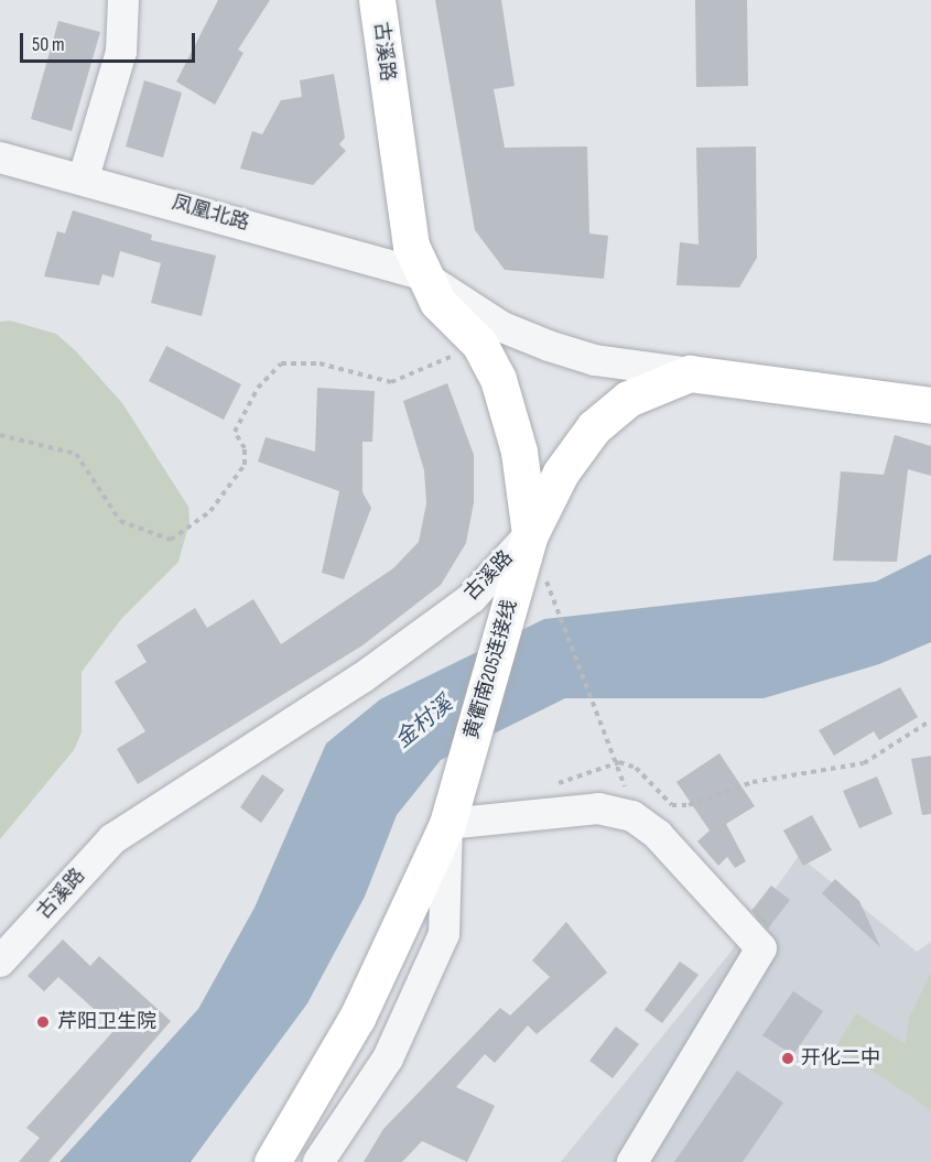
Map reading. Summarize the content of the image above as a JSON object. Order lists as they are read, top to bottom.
{
  "streets": {
    "main road": ["古溪路", "黄衢南205连接线"],
    "street": ["凤凰北路"]
  },
  "crossings": [
    ["古溪路", "凤凰北路"],
    ["古溪路", "黄衢南205连接线"],
    ["凤凰北路", "黄衢南205连接线"]
  ],
  "water": ["金村溪"],
  "places": ["芹阳卫生院", "开化二中"],
  "scale_bar": "50 m"
}
